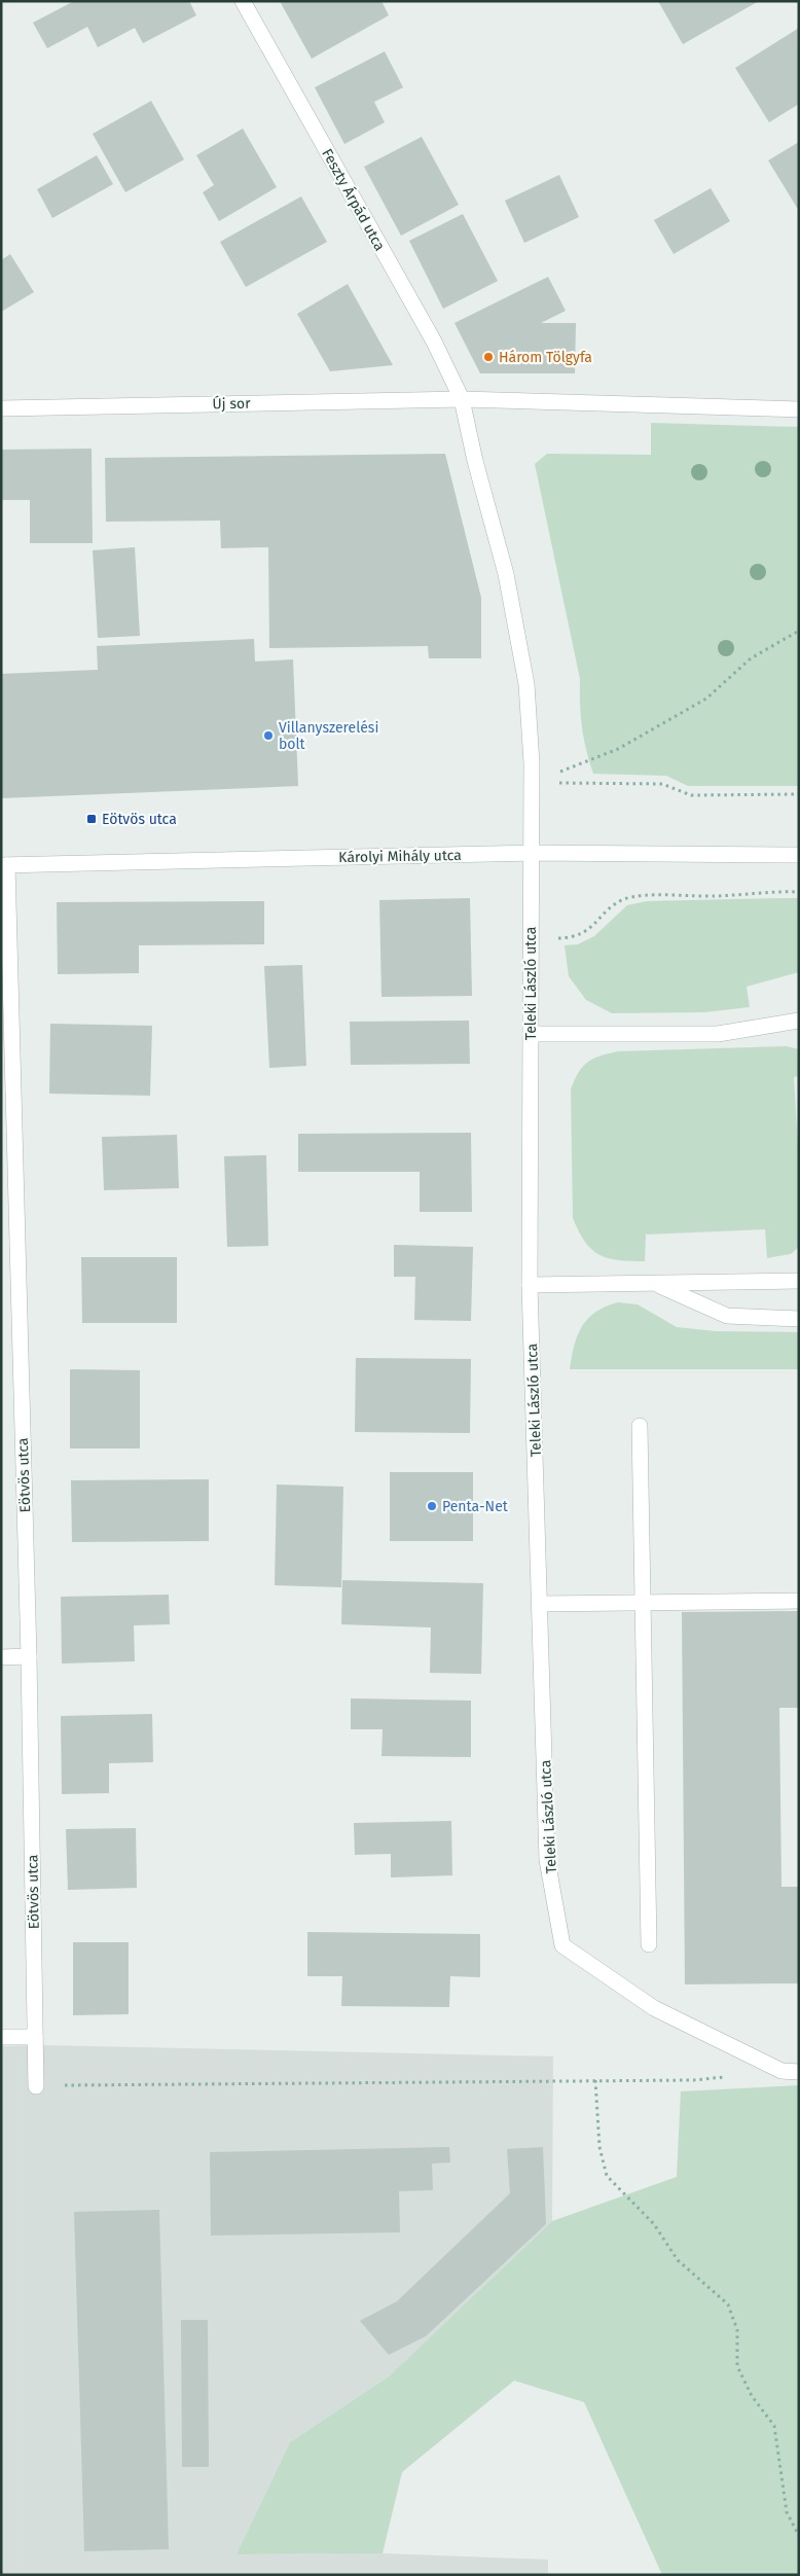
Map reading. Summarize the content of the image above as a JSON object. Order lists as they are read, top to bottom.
{
  "streets": {
    "street": [
      "Feszty Árpád utca",
      "Új sor",
      "Károlyi Mihály utca",
      "Teleki László utca",
      "Eötvös utca"
    ]
  },
  "crossings": [
    ["Feszty Árpád utca", "Új sor"],
    ["Feszty Árpád utca", "Teleki László utca"],
    ["Károlyi Mihály utca", "Teleki László utca"],
    ["Károlyi Mihály utca", "Eötvös utca"]
  ],
  "places": {
    "other": ["Három Tölgyfa", "Villanyszerelési bolt", "Penta-Net"],
    "transit": ["Eötvös utca"]
  }
}
